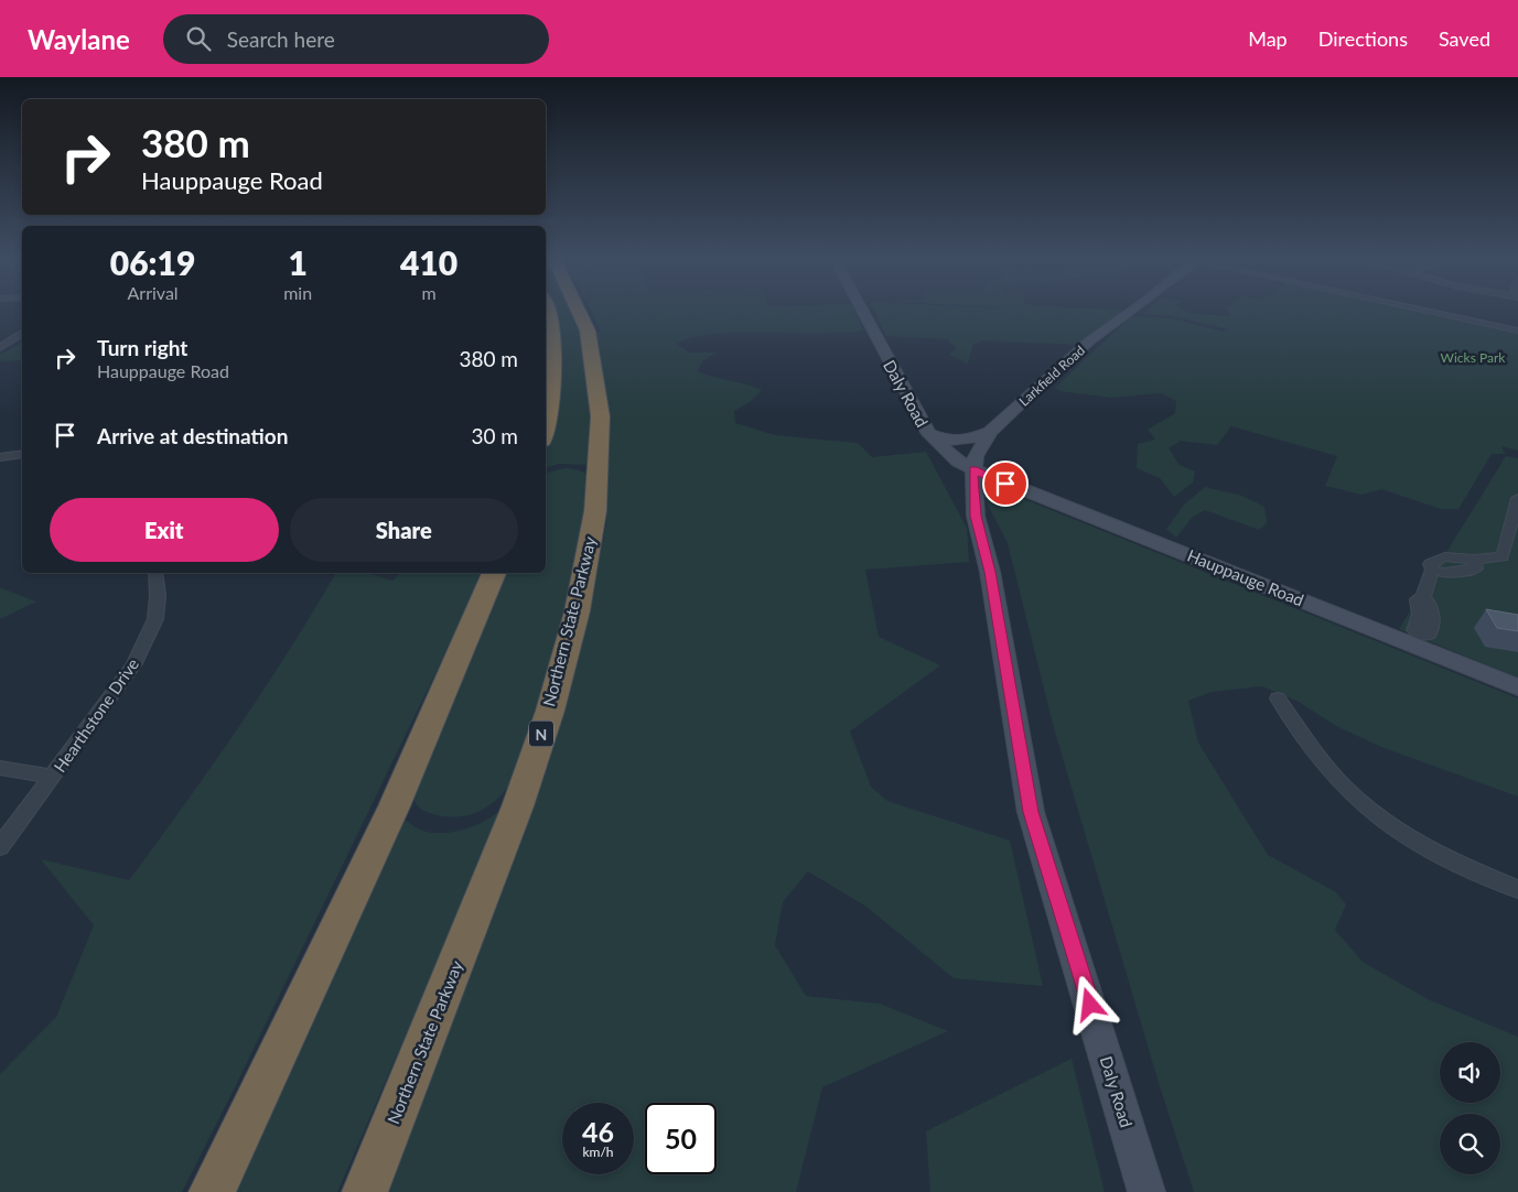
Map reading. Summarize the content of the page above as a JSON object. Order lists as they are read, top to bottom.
{
  "streets": {
    "highway": ["Northern State Parkway", "N"],
    "main road": ["Larkfield Road"],
    "street": ["Daly Road", "Hauppauge Road", "Hearthstone Drive"]
  },
  "crossings": [
    ["Larkfield Road", "Daly Road"],
    ["Larkfield Road", "Hauppauge Road"],
    ["Daly Road", "Hauppauge Road"]
  ],
  "parks": ["Wicks Park"],
  "page": {
    "header": "Waylane",
    "search": "Search here",
    "nav": ["Map", "Directions", "Saved"],
    "turn": ["380 m", "Hauppauge Road"],
    "eta": [
      "06:19",
      "Arrival",
      "1",
      "min",
      "410",
      "m"
    ],
    "list": [
      {
        "name": "Turn right",
        "note": "Hauppauge Road",
        "value": "380 m"
      },
      {
        "name": "Arrive at destination",
        "value": "30 m"
      }
    ],
    "buttons": ["Exit", "Share"],
    "speed": "46 km/h",
    "limit": "50"
  }
}
